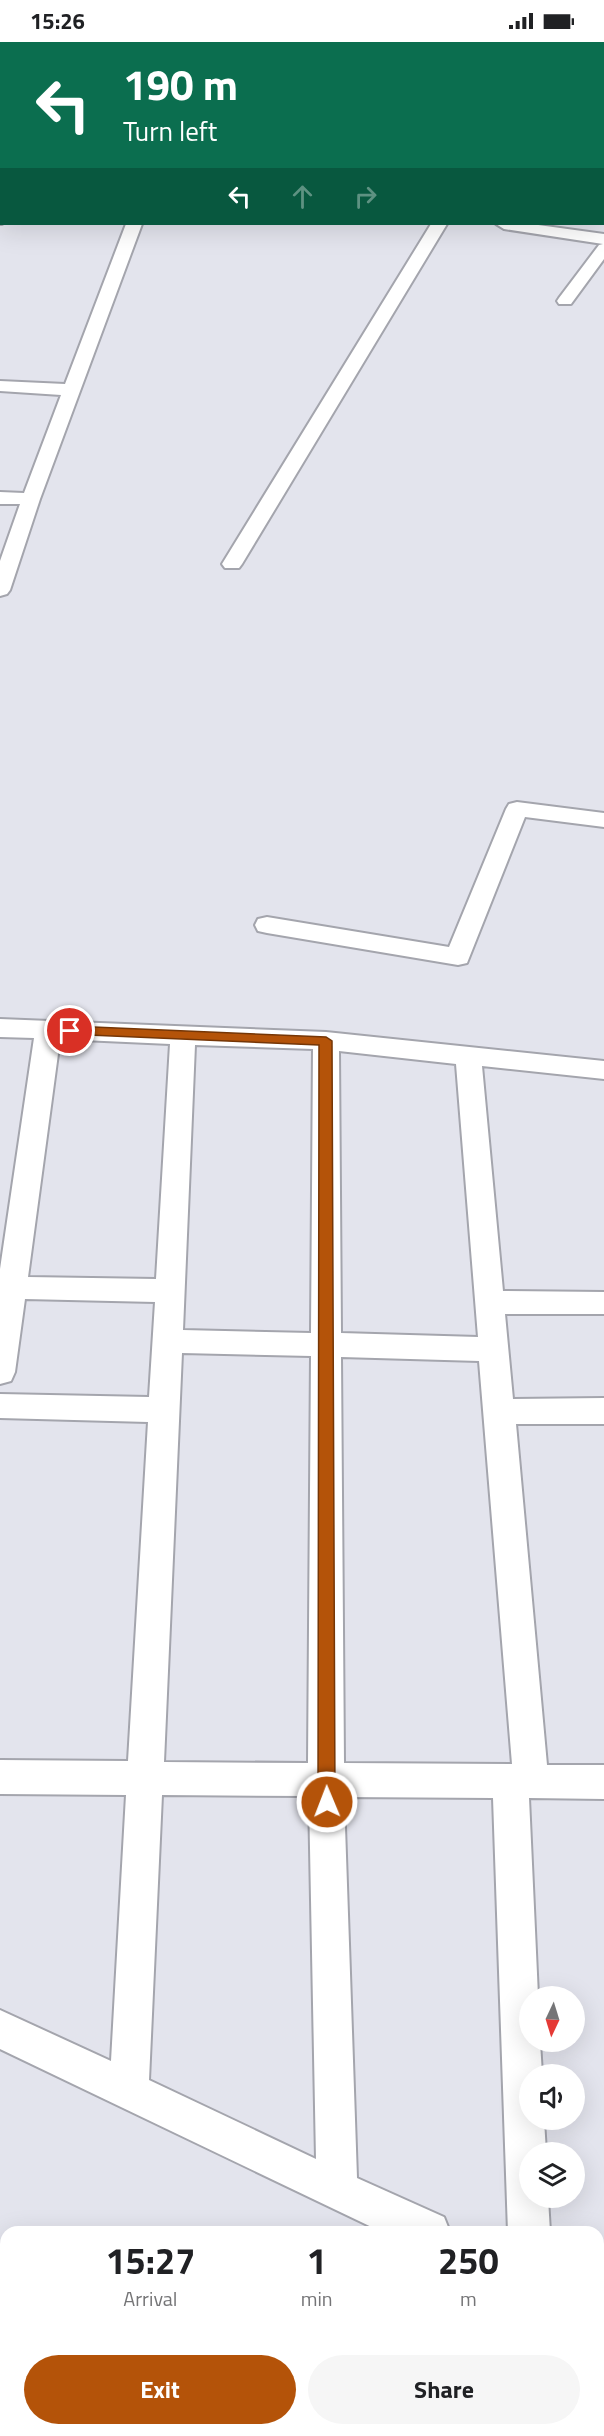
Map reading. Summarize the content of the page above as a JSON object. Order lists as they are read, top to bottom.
{
  "north": "bottom",
  "page": {
    "status": "15:26",
    "turn": ["190 m", "Turn left"],
    "eta": [
      "15:27",
      "Arrival",
      "1",
      "min",
      "250",
      "m"
    ],
    "buttons": ["Exit", "Share"]
  }
}
